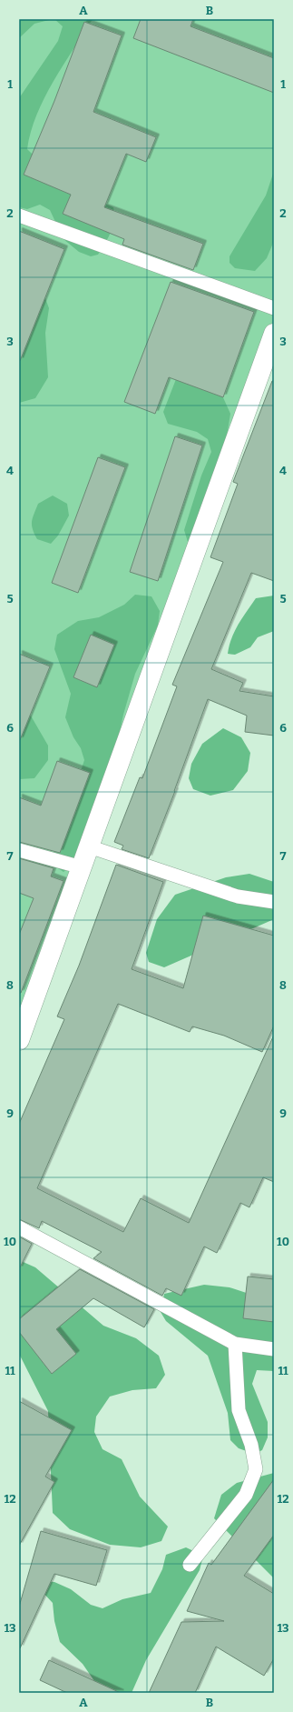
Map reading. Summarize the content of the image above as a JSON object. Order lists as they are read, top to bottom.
{
  "grid": {
    "columns": ["A", "B"],
    "rows": [
      "1",
      "2",
      "3",
      "4",
      "5",
      "6",
      "7",
      "8",
      "9",
      "10",
      "11",
      "12",
      "13"
    ]
  }
}
